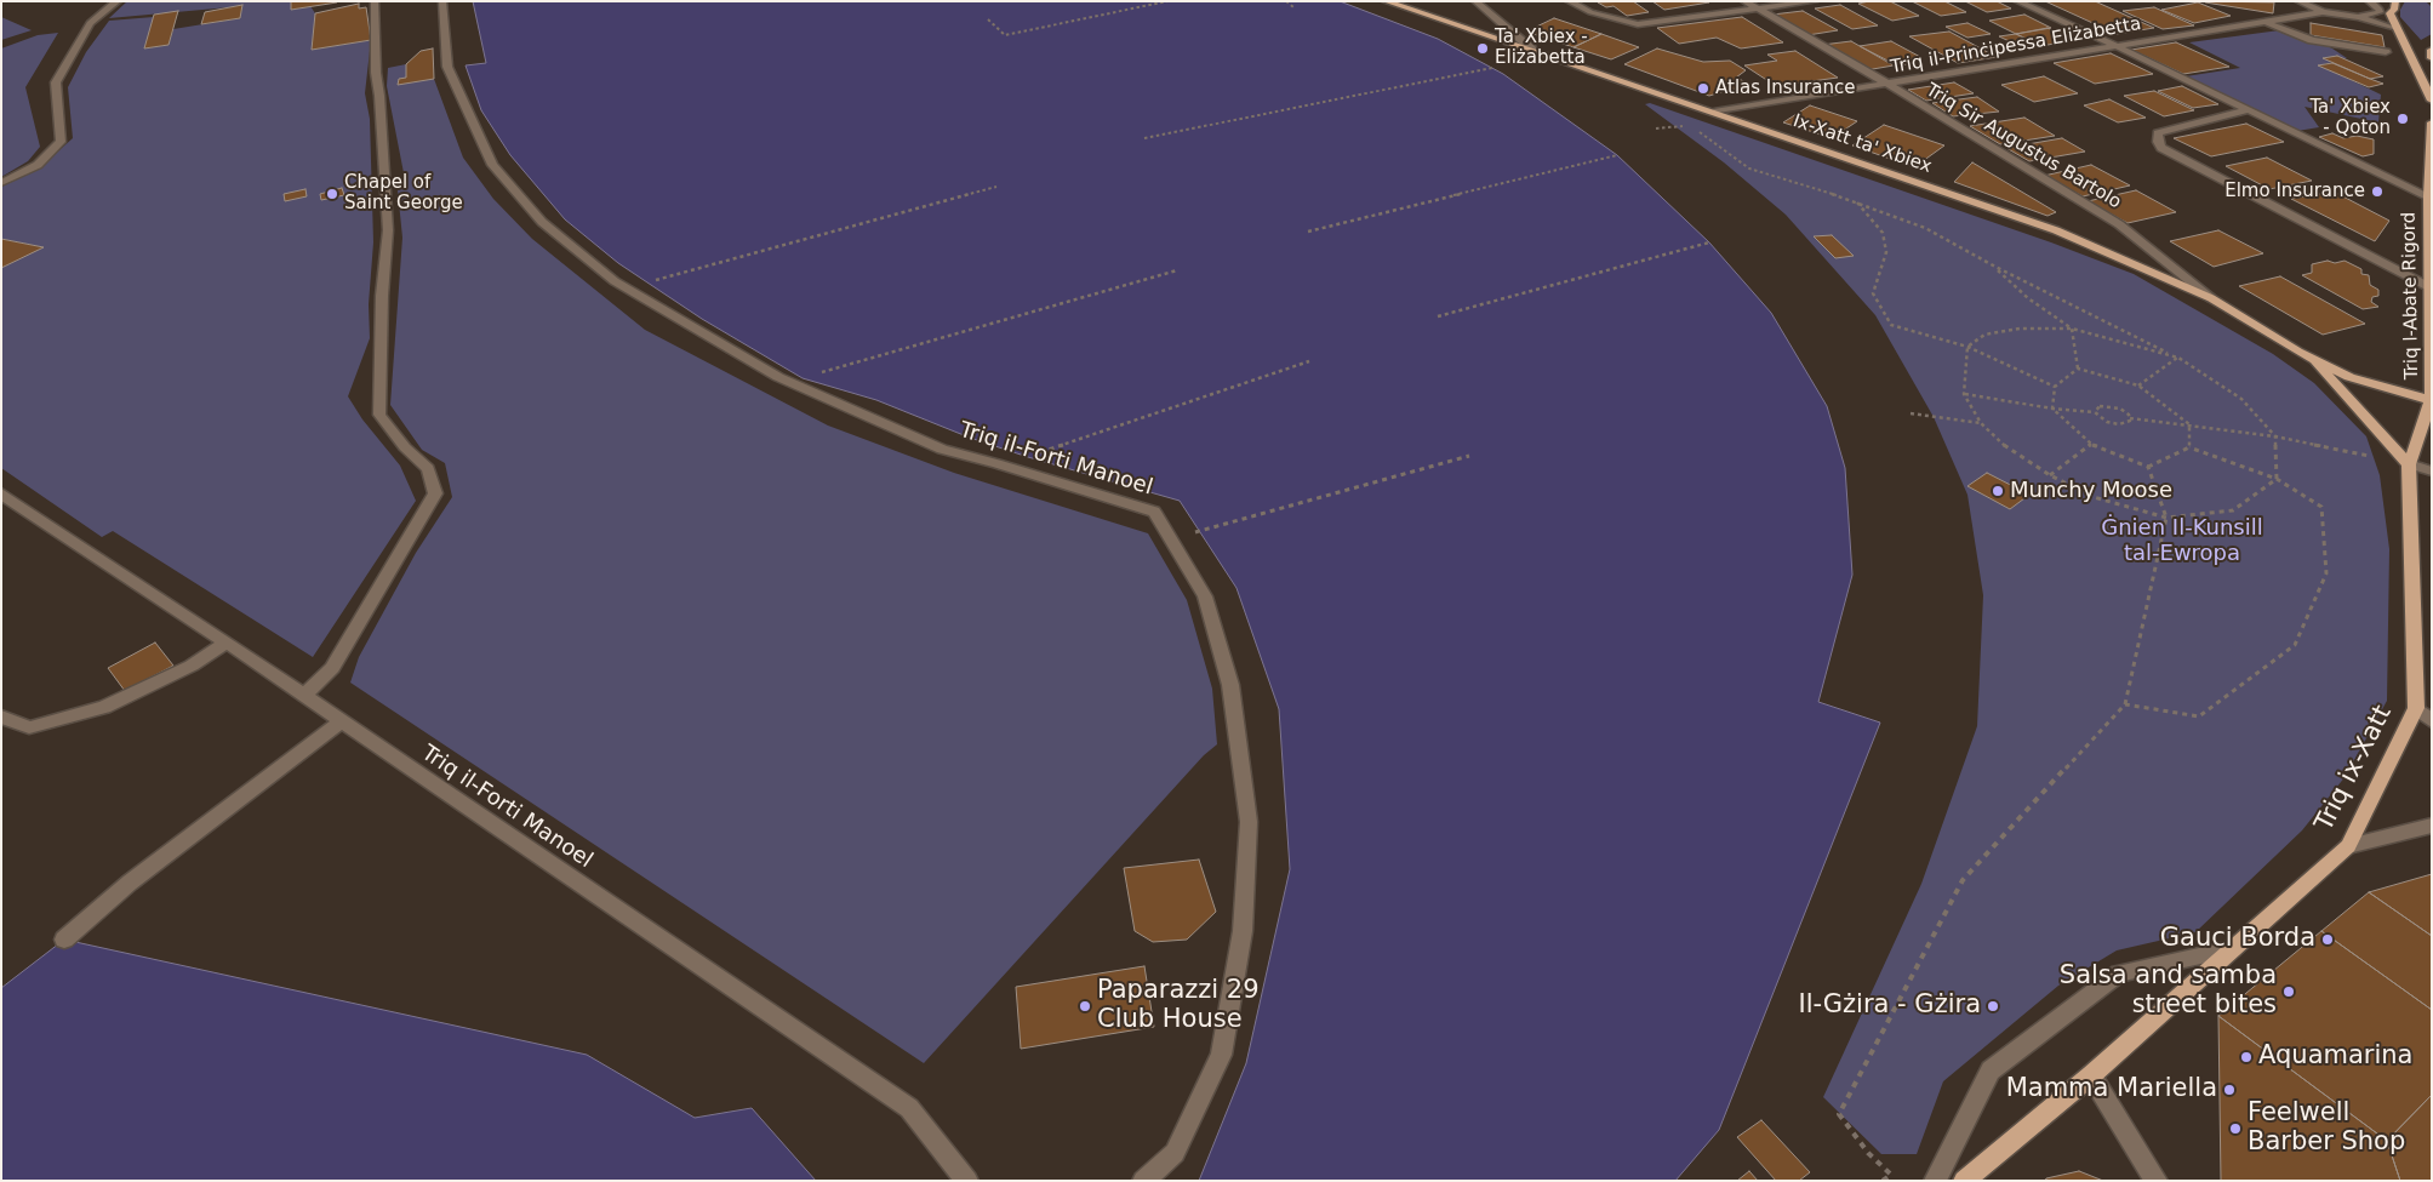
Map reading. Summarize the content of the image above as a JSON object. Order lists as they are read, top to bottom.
{
  "streets": {
    "main road": ["Ix-Xatt ta' Xbiex", "Triq l-Abate Rigord", "Triq ix-Xatt"],
    "street": ["Triq il-Prinċipessa Eliżabetta", "Triq Sir Augustus Bartolo", "Triq il-Forti Manoel"]
  },
  "crossings": [
    ["Triq il-Prinċipessa Eliżabetta", "Ix-Xatt ta' Xbiex"],
    ["Triq il-Prinċipessa Eliżabetta", "Triq Sir Augustus Bartolo"],
    ["Ix-Xatt ta' Xbiex", "Triq Sir Augustus Bartolo"],
    ["Ix-Xatt ta' Xbiex", "Triq l-Abate Rigord"],
    ["Ix-Xatt ta' Xbiex", "Triq ix-Xatt"],
    ["Triq l-Abate Rigord", "Triq ix-Xatt"]
  ],
  "parks": ["Ġnien Il-Kunsill tal-Ewropa"],
  "places": [
    "Ta' Xbiex - Eliżabetta",
    "Atlas Insurance",
    "Ta' Xbiex - Qoton",
    "Elmo Insurance",
    "Chapel of Saint George",
    "Munchy Moose",
    "Gauci Borda",
    "Salsa and samba street bites",
    "Paparazzi 29 Club House",
    "Il-Gżira - Gżira",
    "Aquamarina",
    "Mamma Mariella",
    "Feelwell Barber Shop"
  ]
}
